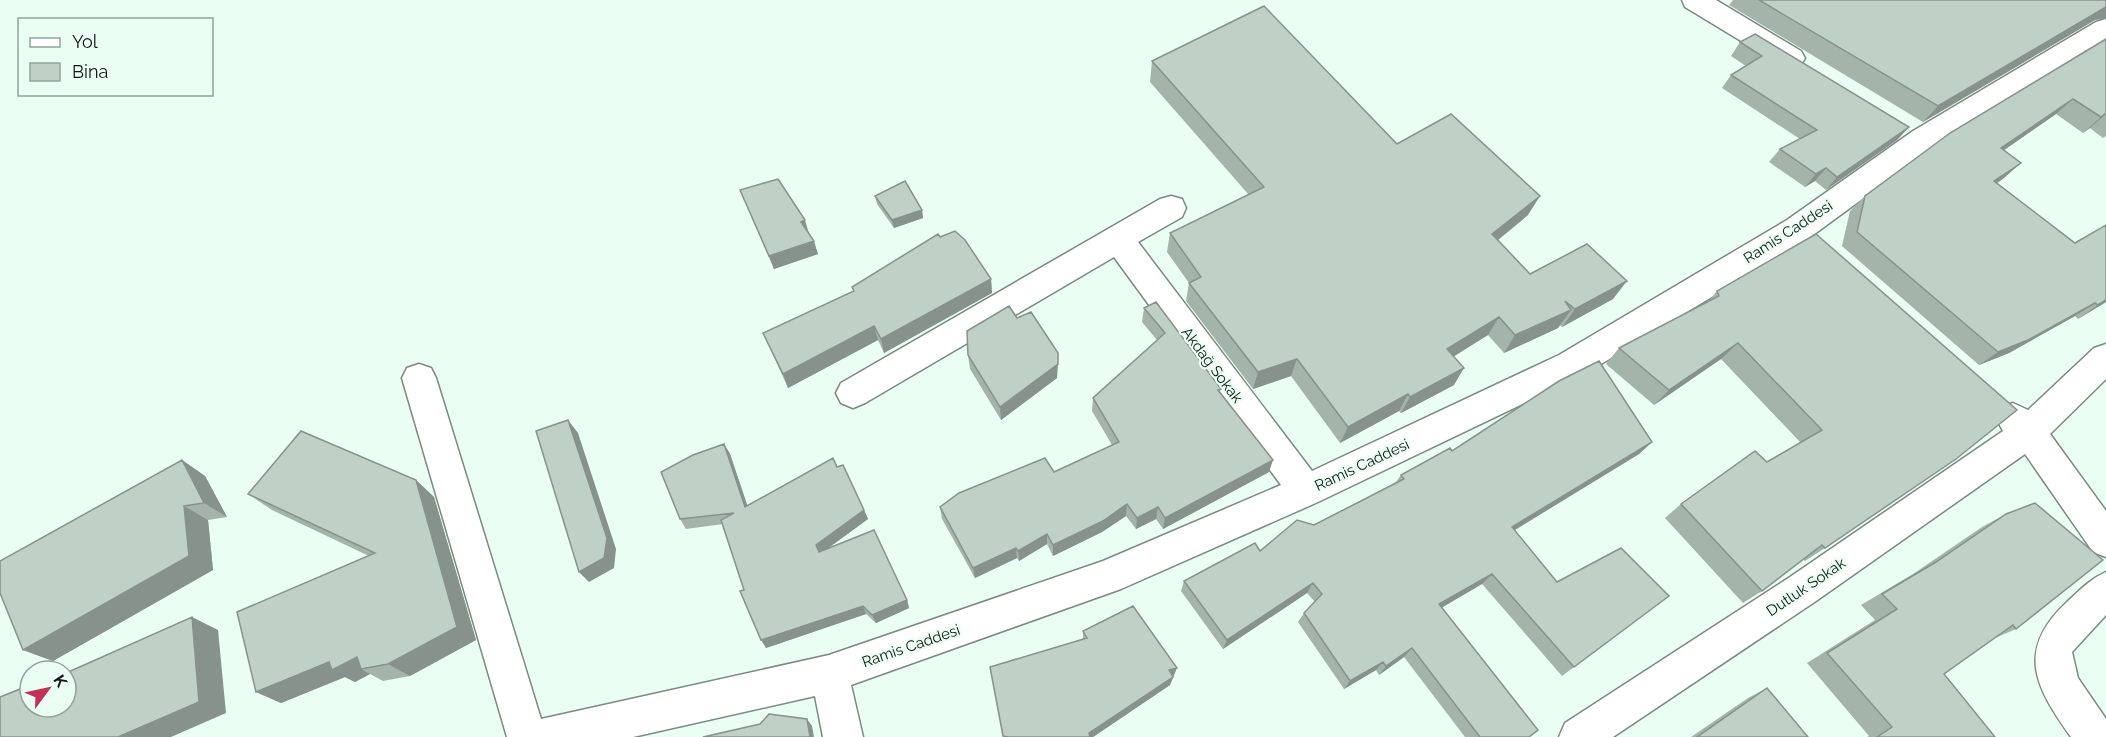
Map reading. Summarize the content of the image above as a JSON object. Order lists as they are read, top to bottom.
{
  "streets": {
    "street": ["Ramis Caddesi", "Akdağ Sokak", "Dutluk Sokak"]
  },
  "crossings": [
    ["Ramis Caddesi", "Akdağ Sokak"]
  ],
  "legend": ["Yol", "Bina"],
  "north": "top right"
}
